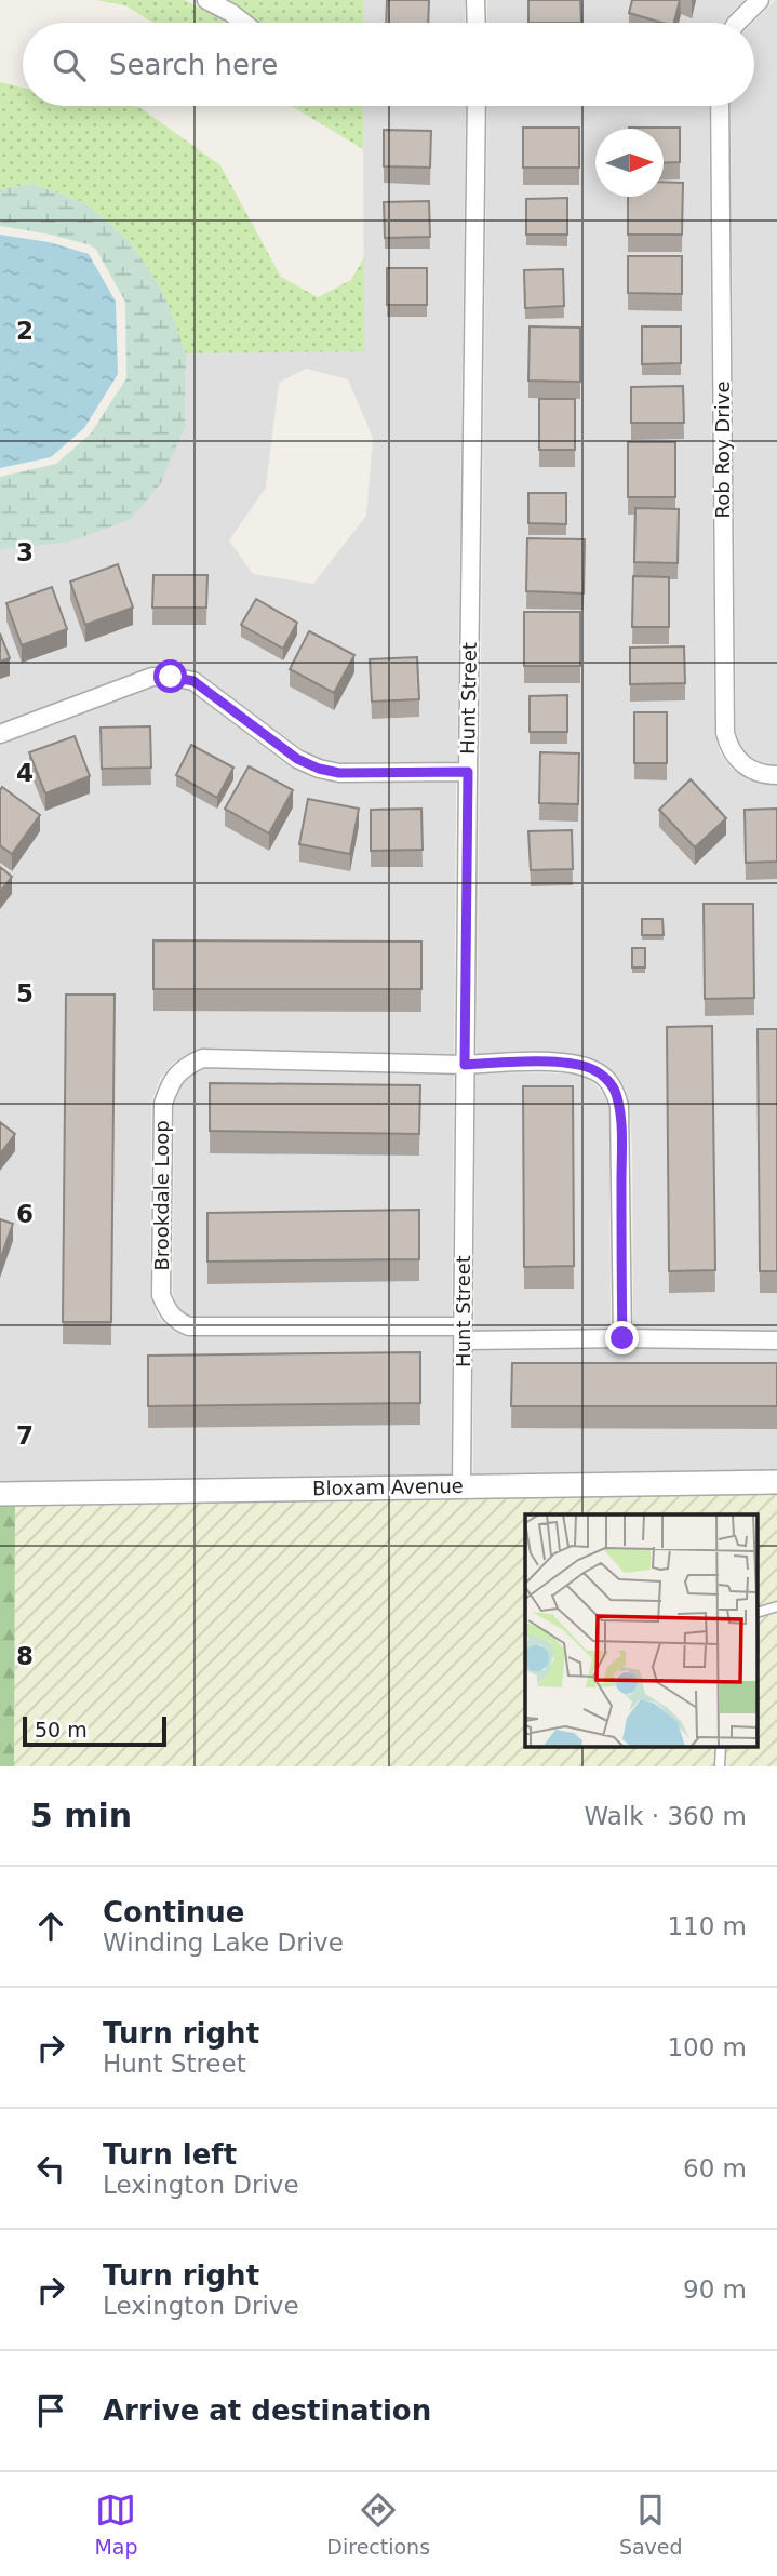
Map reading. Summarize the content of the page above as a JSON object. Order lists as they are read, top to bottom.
{
  "streets": {
    "street": [
      "Rob Roy Drive",
      "Hunt Street",
      "Brookdale Loop",
      "Bloxam Avenue"
    ]
  },
  "crossings": [
    ["Hunt Street", "Brookdale Loop"],
    ["Hunt Street", "Bloxam Avenue"]
  ],
  "scale_bar": "50 m",
  "north": "right",
  "page": {
    "search": "Search here",
    "scale": "50 m",
    "heading": ["5 min", "Walk · 360 m"],
    "list": [
      ["Continue", "Winding Lake Drive", "110 m"],
      ["Turn right", "Hunt Street", "100 m"],
      ["Turn left", "Lexington Drive", "60 m"],
      ["Turn right", "Lexington Drive", "90 m"],
      "Arrive at destination"
    ],
    "nav": ["Map", "Directions", "Saved"]
  },
  "grid": {
    "rows": [
      "2",
      "3",
      "4",
      "5",
      "6",
      "7",
      "8"
    ]
  }
}
